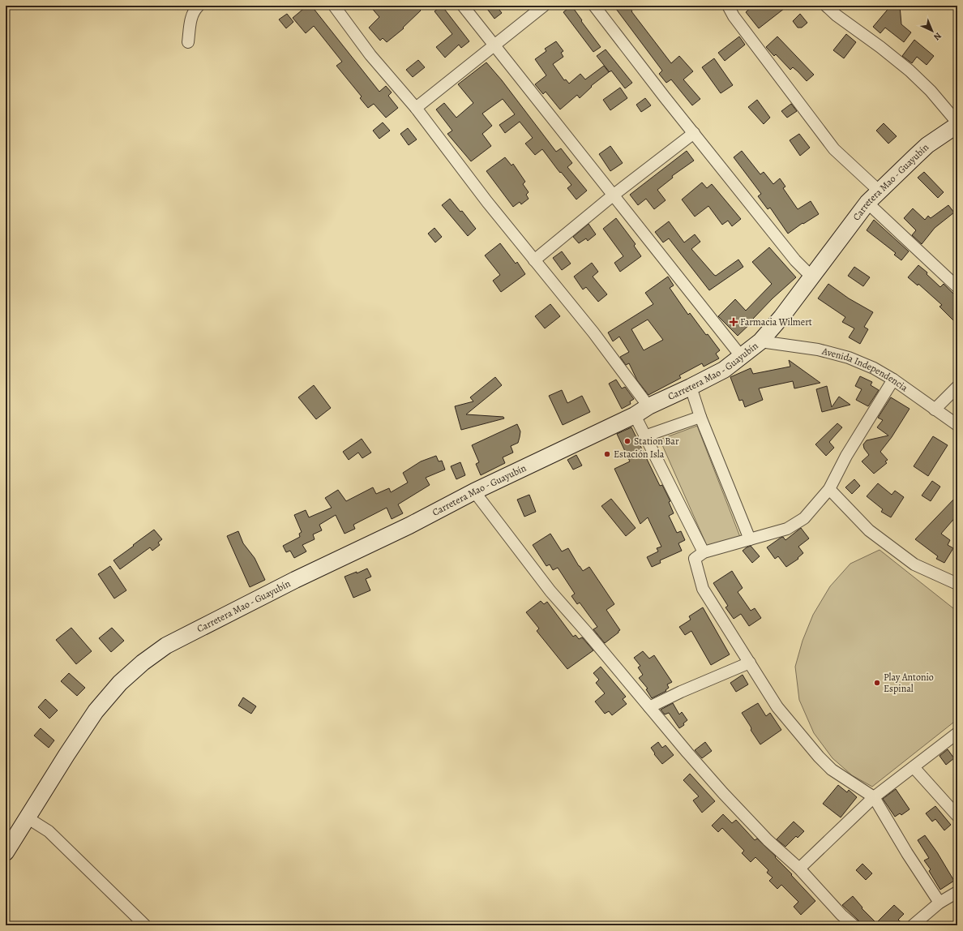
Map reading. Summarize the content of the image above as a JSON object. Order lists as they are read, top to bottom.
{
  "streets": {
    "main road": ["Carretera Mao - Guayubín"],
    "street": ["Avenida Independencia"]
  },
  "crossings": [
    ["Carretera Mao - Guayubín", "Avenida Independencia"]
  ],
  "places": {
    "health": ["Farmacia Wilmert"],
    "other": ["Station Bar", "Estación Isla", "Play Antonio Espinal"]
  },
  "north": "bottom right"
}
